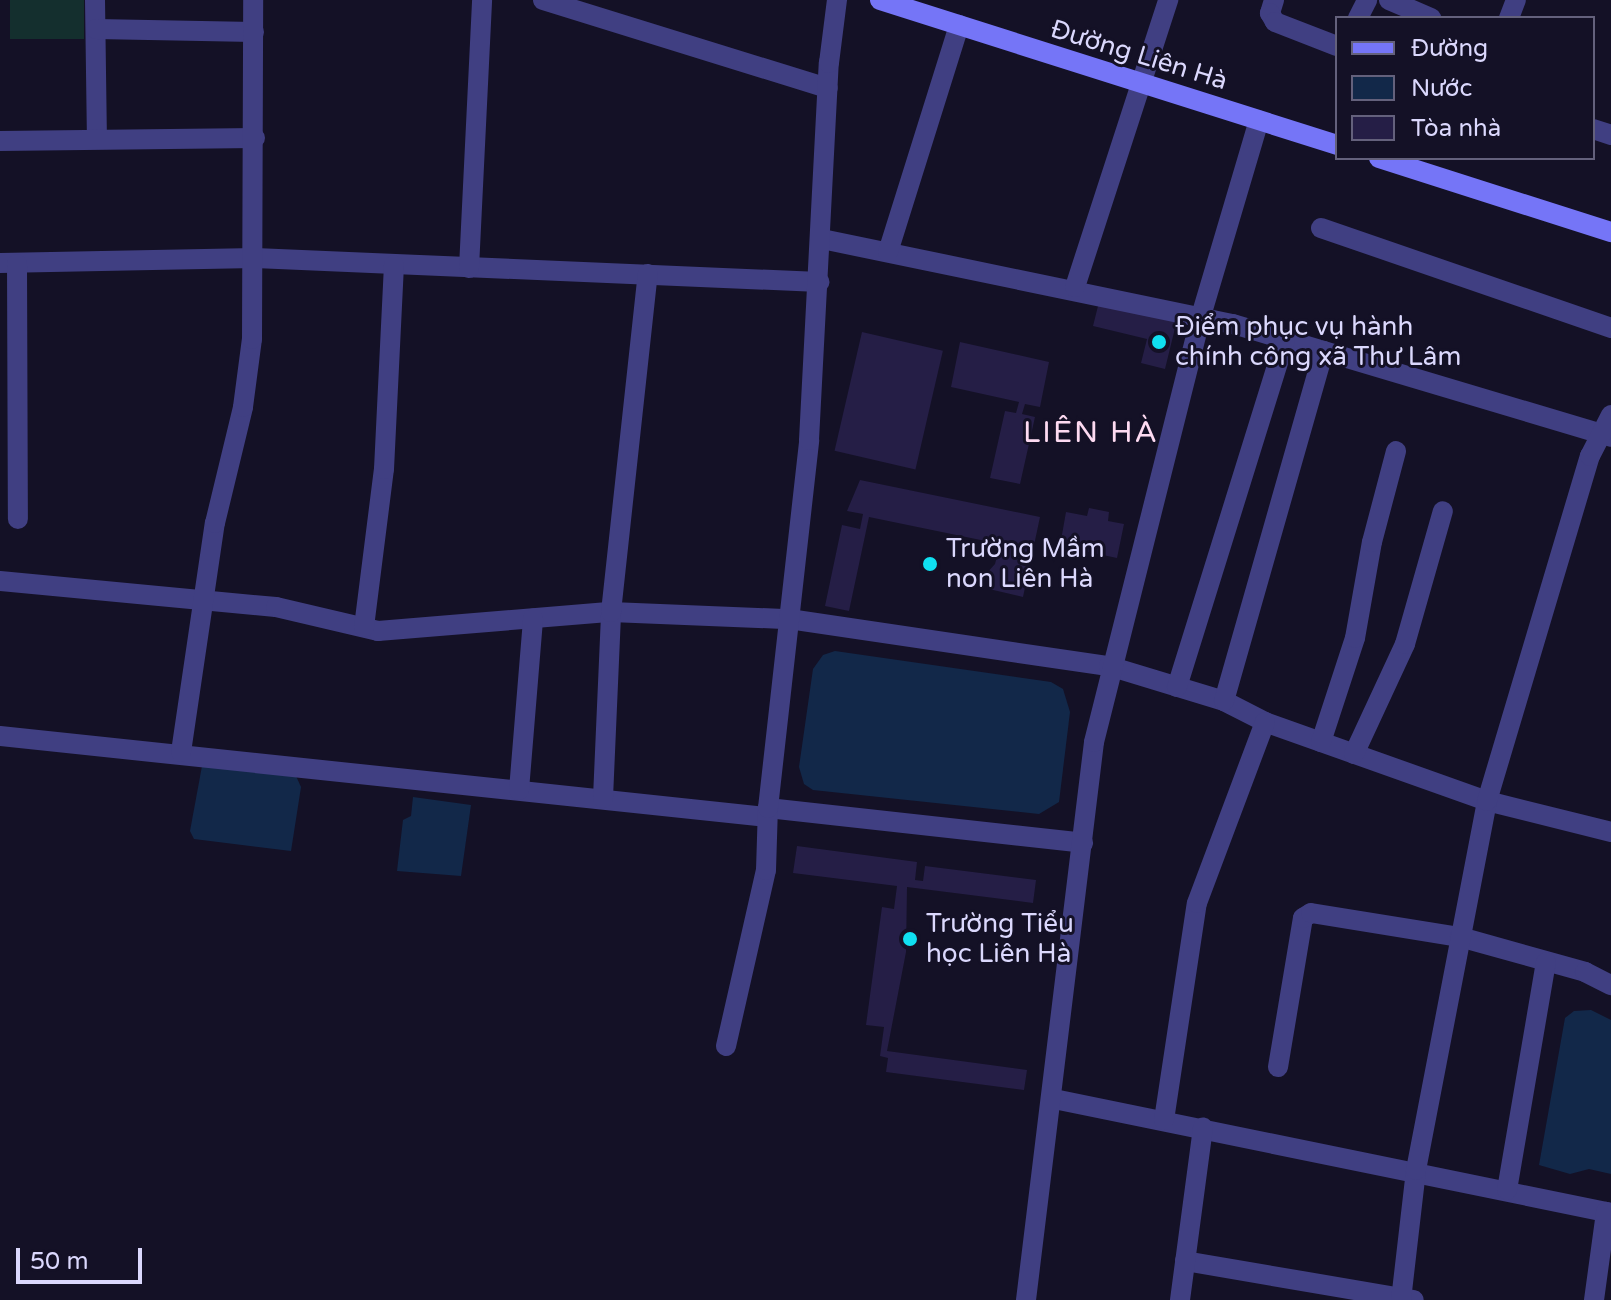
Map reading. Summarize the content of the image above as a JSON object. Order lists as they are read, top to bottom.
{
  "streets": {
    "main road": ["Đường Liên Hà"]
  },
  "districts": ["LIÊN HÀ"],
  "places": ["Điểm phục vụ hành chính công xã Thư Lâm", "Trường Mầm non Liên Hà", "Trường Tiểu học Liên Hà"],
  "legend": ["Đường", "Nước", "Tòa nhà"],
  "scale_bar": "50 m"
}
